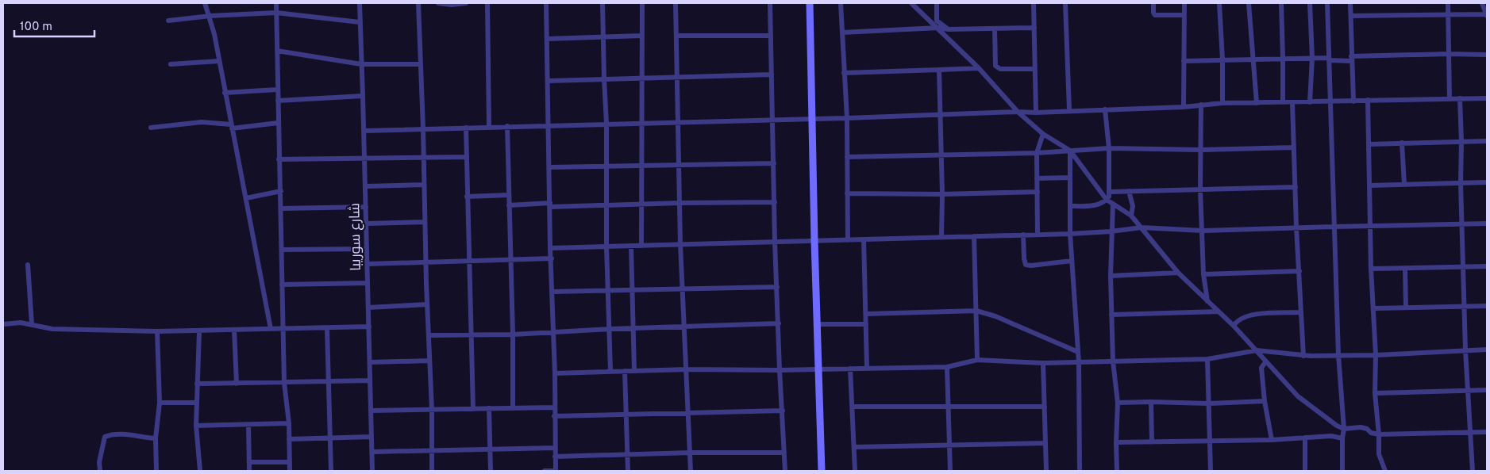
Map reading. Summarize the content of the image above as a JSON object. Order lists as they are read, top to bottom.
{
  "streets": {
    "street": ["شارع سوريبا"]
  },
  "scale_bar": "100 m"
}
